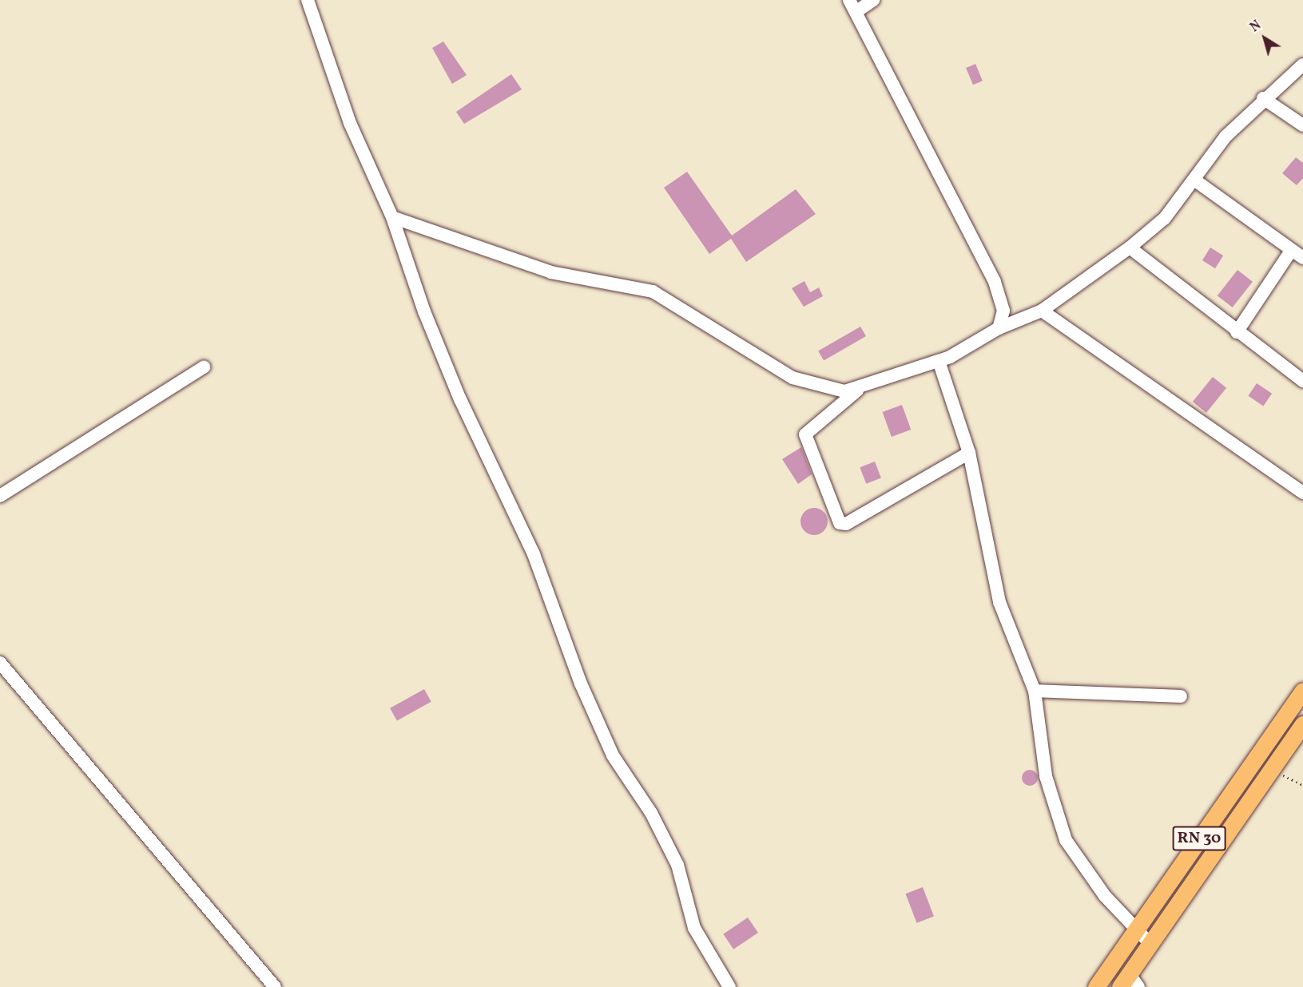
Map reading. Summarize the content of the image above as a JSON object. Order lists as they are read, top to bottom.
{
  "streets": {
    "main road": ["RN 30"]
  },
  "north": "top left"
}
